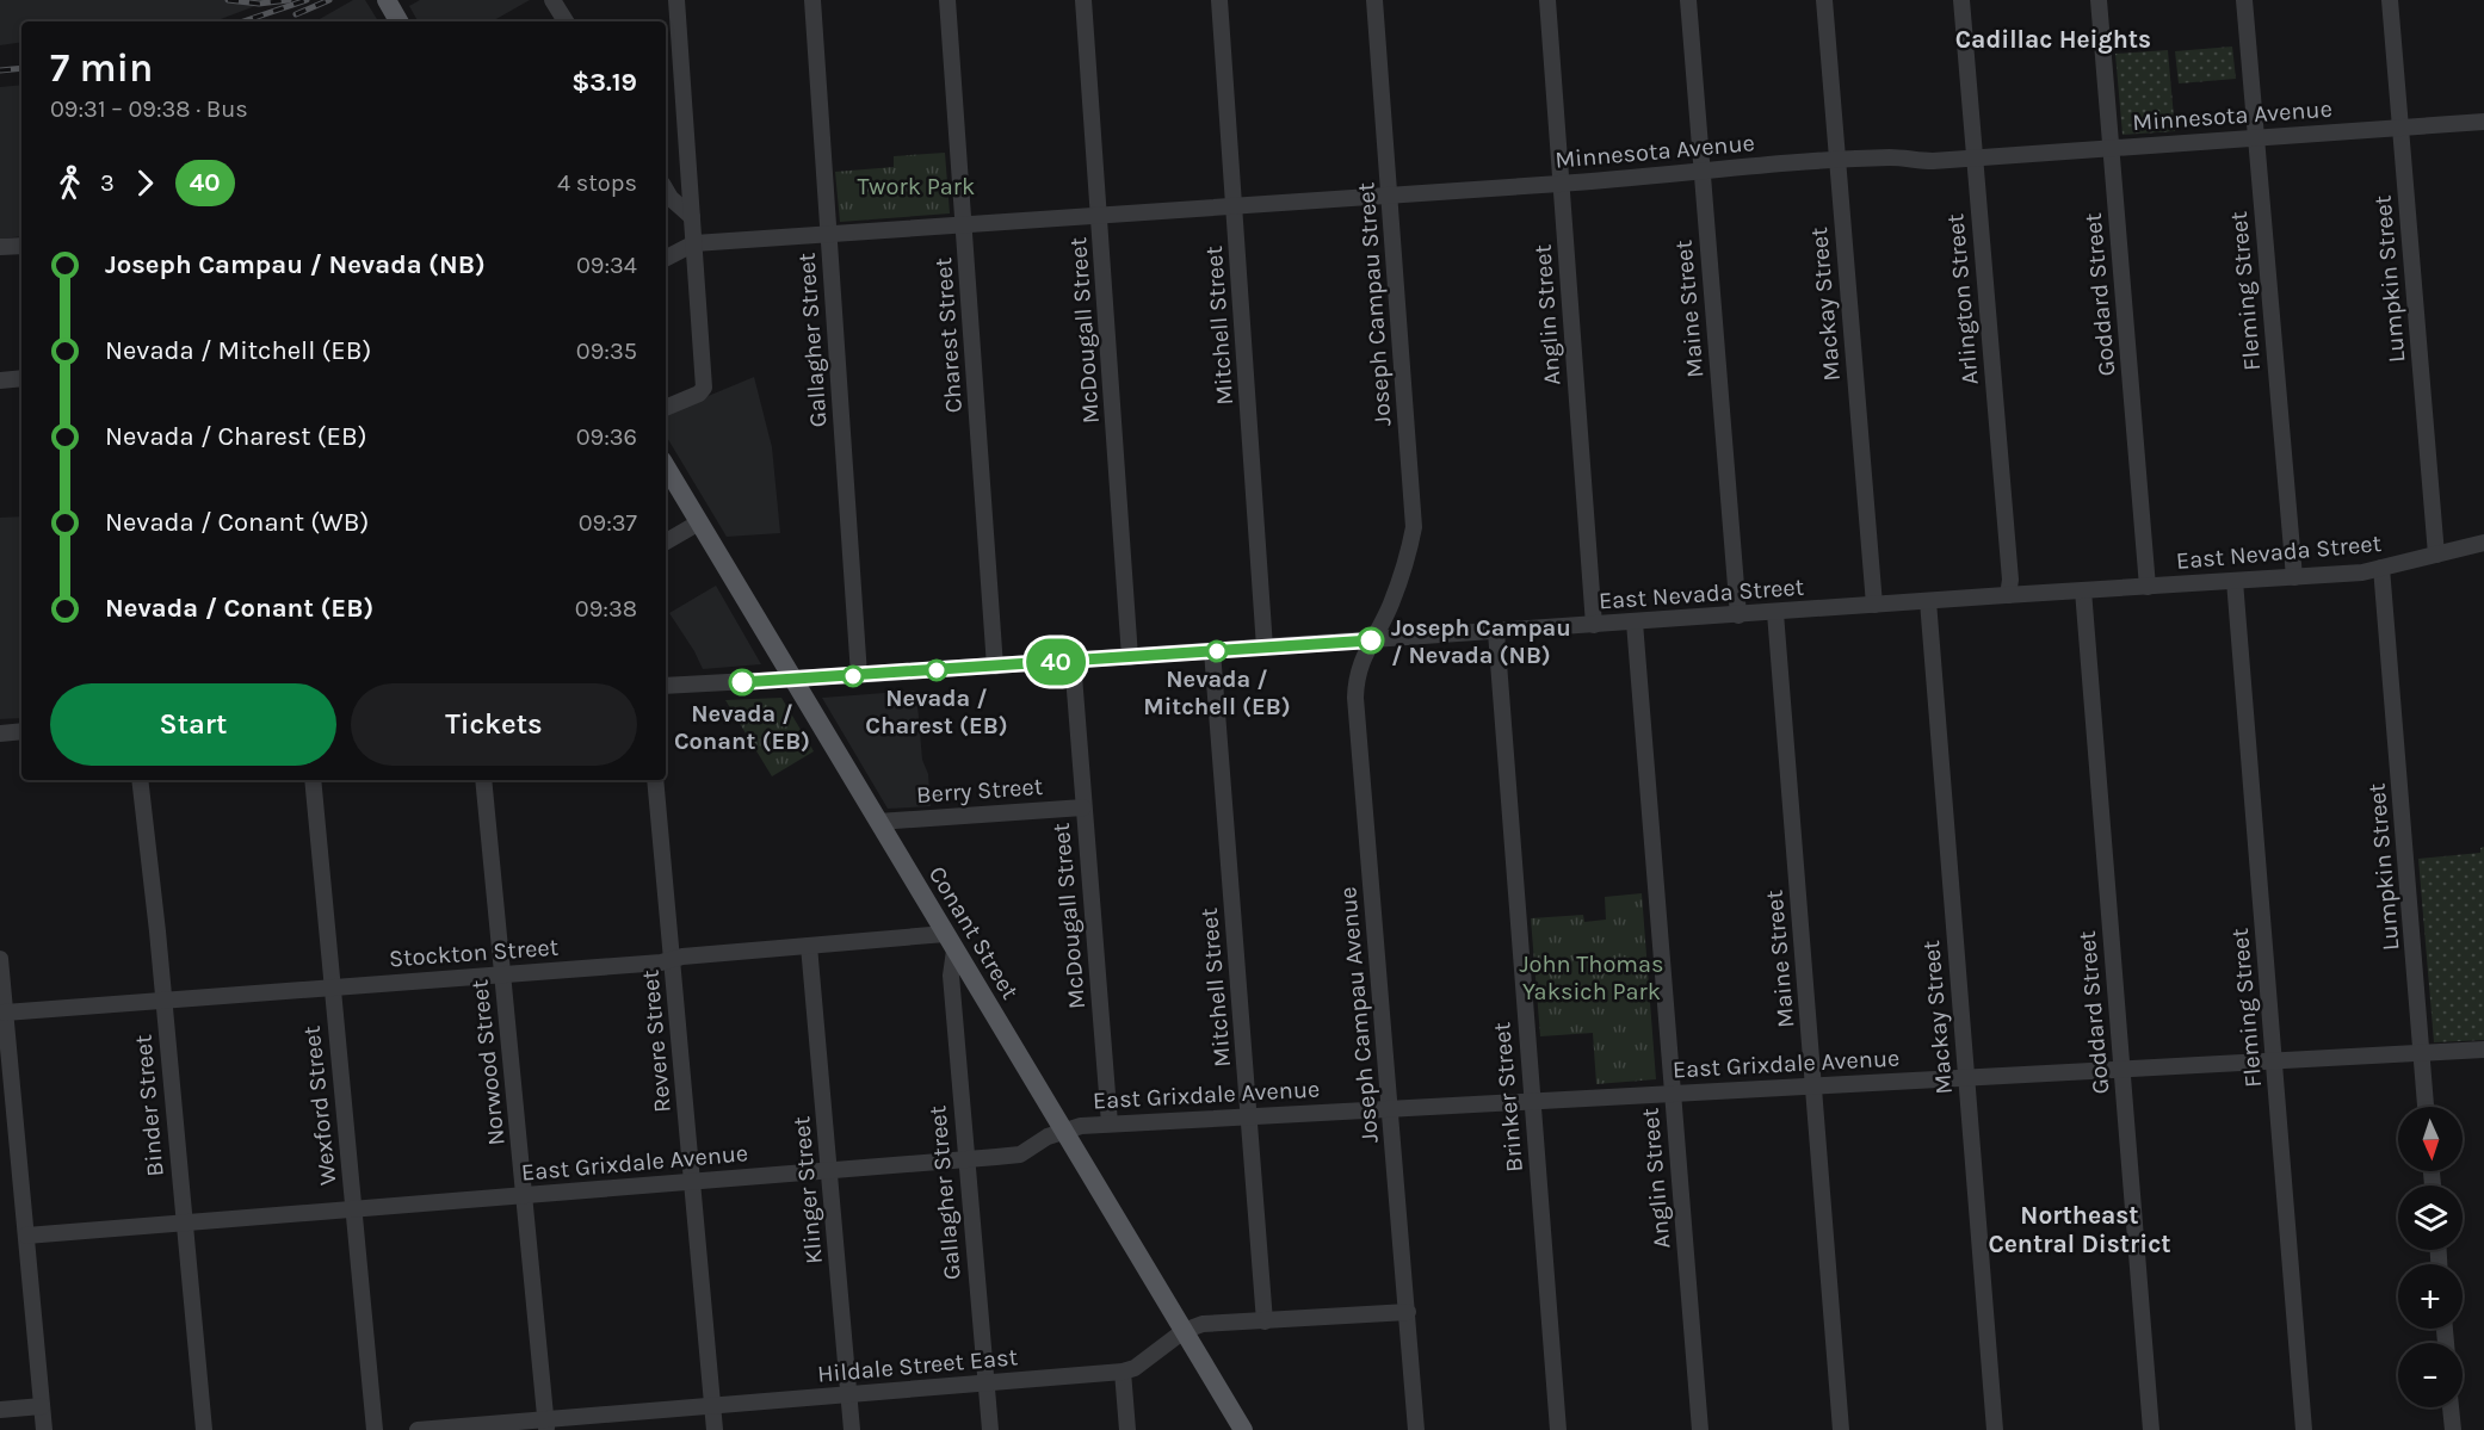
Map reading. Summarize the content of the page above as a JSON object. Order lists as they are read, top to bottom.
{
  "streets": {
    "main road": ["Conant Street"],
    "street": [
      "Minnesota Avenue",
      "Lumpkin Street",
      "Fleming Street",
      "Goddard Street",
      "Arlington Street",
      "Joseph Campau Street",
      "Mackay Street",
      "Maine Street",
      "Anglin Street",
      "Mitchell Street",
      "McDougall Street",
      "Charest Street",
      "Gallagher Street",
      "East Nevada Street",
      "Berry Street",
      "Stockton Street",
      "Joseph Campau Avenue",
      "Revere Street",
      "Norwood Street",
      "East Grixdale Avenue",
      "Brinker Street",
      "Binder Street",
      "Wexford Street",
      "Klinger Street",
      "Hildale Street East"
    ]
  },
  "crossings": [
    ["Minnesota Avenue", "Lumpkin Street"],
    ["Minnesota Avenue", "Fleming Street"],
    ["Minnesota Avenue", "Goddard Street"],
    ["Minnesota Avenue", "Arlington Street"],
    ["Minnesota Avenue", "Joseph Campau Street"],
    ["Minnesota Avenue", "Mackay Street"],
    ["Minnesota Avenue", "Maine Street"],
    ["Minnesota Avenue", "Anglin Street"],
    ["Minnesota Avenue", "Mitchell Street"],
    ["Minnesota Avenue", "McDougall Street"],
    ["Minnesota Avenue", "Charest Street"],
    ["Minnesota Avenue", "Gallagher Street"],
    ["Lumpkin Street", "East Nevada Street"],
    ["Lumpkin Street", "East Grixdale Avenue"],
    ["Fleming Street", "East Nevada Street"],
    ["Fleming Street", "East Grixdale Avenue"],
    ["Goddard Street", "East Nevada Street"],
    ["Goddard Street", "East Grixdale Avenue"],
    ["Arlington Street", "East Nevada Street"],
    ["Joseph Campau Street", "Joseph Campau Avenue"],
    ["Mackay Street", "East Nevada Street"],
    ["Mackay Street", "East Grixdale Avenue"],
    ["Maine Street", "East Nevada Street"],
    ["Maine Street", "East Grixdale Avenue"],
    ["Anglin Street", "East Nevada Street"],
    ["Anglin Street", "East Grixdale Avenue"],
    ["Mitchell Street", "East Nevada Street"],
    ["Mitchell Street", "East Grixdale Avenue"],
    ["Mitchell Street", "Hildale Street East"],
    ["McDougall Street", "East Nevada Street"],
    ["McDougall Street", "Berry Street"],
    ["McDougall Street", "East Grixdale Avenue"],
    ["Charest Street", "East Nevada Street"],
    ["Gallagher Street", "East Nevada Street"],
    ["Gallagher Street", "Conant Street"],
    ["Gallagher Street", "Stockton Street"],
    ["Gallagher Street", "East Grixdale Avenue"],
    ["Gallagher Street", "Hildale Street East"],
    ["East Nevada Street", "Conant Street"],
    ["East Nevada Street", "Joseph Campau Avenue"],
    ["East Nevada Street", "Brinker Street"],
    ["Berry Street", "Conant Street"],
    ["Conant Street", "Stockton Street"],
    ["Conant Street", "East Grixdale Avenue"],
    ["Conant Street", "Hildale Street East"],
    ["Stockton Street", "Revere Street"],
    ["Stockton Street", "Norwood Street"],
    ["Stockton Street", "Binder Street"],
    ["Stockton Street", "Wexford Street"],
    ["Stockton Street", "Klinger Street"],
    ["Joseph Campau Avenue", "East Grixdale Avenue"],
    ["Joseph Campau Avenue", "Hildale Street East"],
    ["Revere Street", "East Grixdale Avenue"],
    ["Revere Street", "Hildale Street East"],
    ["Norwood Street", "East Grixdale Avenue"],
    ["Norwood Street", "Hildale Street East"],
    ["East Grixdale Avenue", "Brinker Street"],
    ["East Grixdale Avenue", "Binder Street"],
    ["East Grixdale Avenue", "Wexford Street"],
    ["East Grixdale Avenue", "Klinger Street"],
    ["Klinger Street", "Hildale Street East"]
  ],
  "districts": ["Cadillac Heights", "Northeast Central District"],
  "parks": ["Twork Park", "John Thomas Yaksich Park"],
  "places": [
    "Joseph Campau / Nevada (NB)",
    "Nevada / Mitchell (EB)",
    "Nevada / Charest (EB)",
    "Nevada / Conant (EB)"
  ],
  "lines": ["bus line 40"],
  "north": "bottom",
  "page": {
    "on_map": "40",
    "heading": ["7 min", "09:31 – 09:38 · Bus", "$3.19"],
    "legs": ["3", "40", "4 stops"],
    "list": [
      {
        "name": "Joseph Campau / Nevada (NB)",
        "value": "09:34"
      },
      {
        "name": "Nevada / Mitchell (EB)",
        "value": "09:35"
      },
      {
        "name": "Nevada / Charest (EB)",
        "value": "09:36"
      },
      {
        "name": "Nevada / Conant (WB)",
        "value": "09:37"
      },
      {
        "name": "Nevada / Conant (EB)",
        "value": "09:38"
      }
    ],
    "buttons": ["Start", "Tickets"],
    "map_buttons": ["+", "−"]
  }
}
